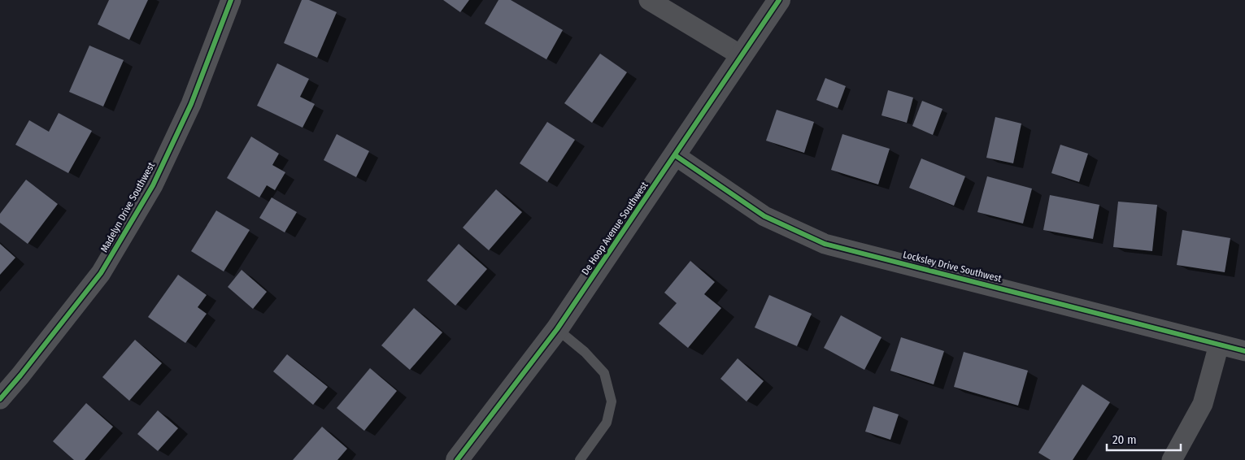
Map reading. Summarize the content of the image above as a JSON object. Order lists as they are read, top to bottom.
{
  "streets": {
    "street": ["Madelyn Drive Southwest", "De Hoop Avenue Southwest", "Locksley Drive Southwest"]
  },
  "crossings": [
    ["De Hoop Avenue Southwest", "Locksley Drive Southwest"]
  ],
  "scale_bar": "20 m"
}
